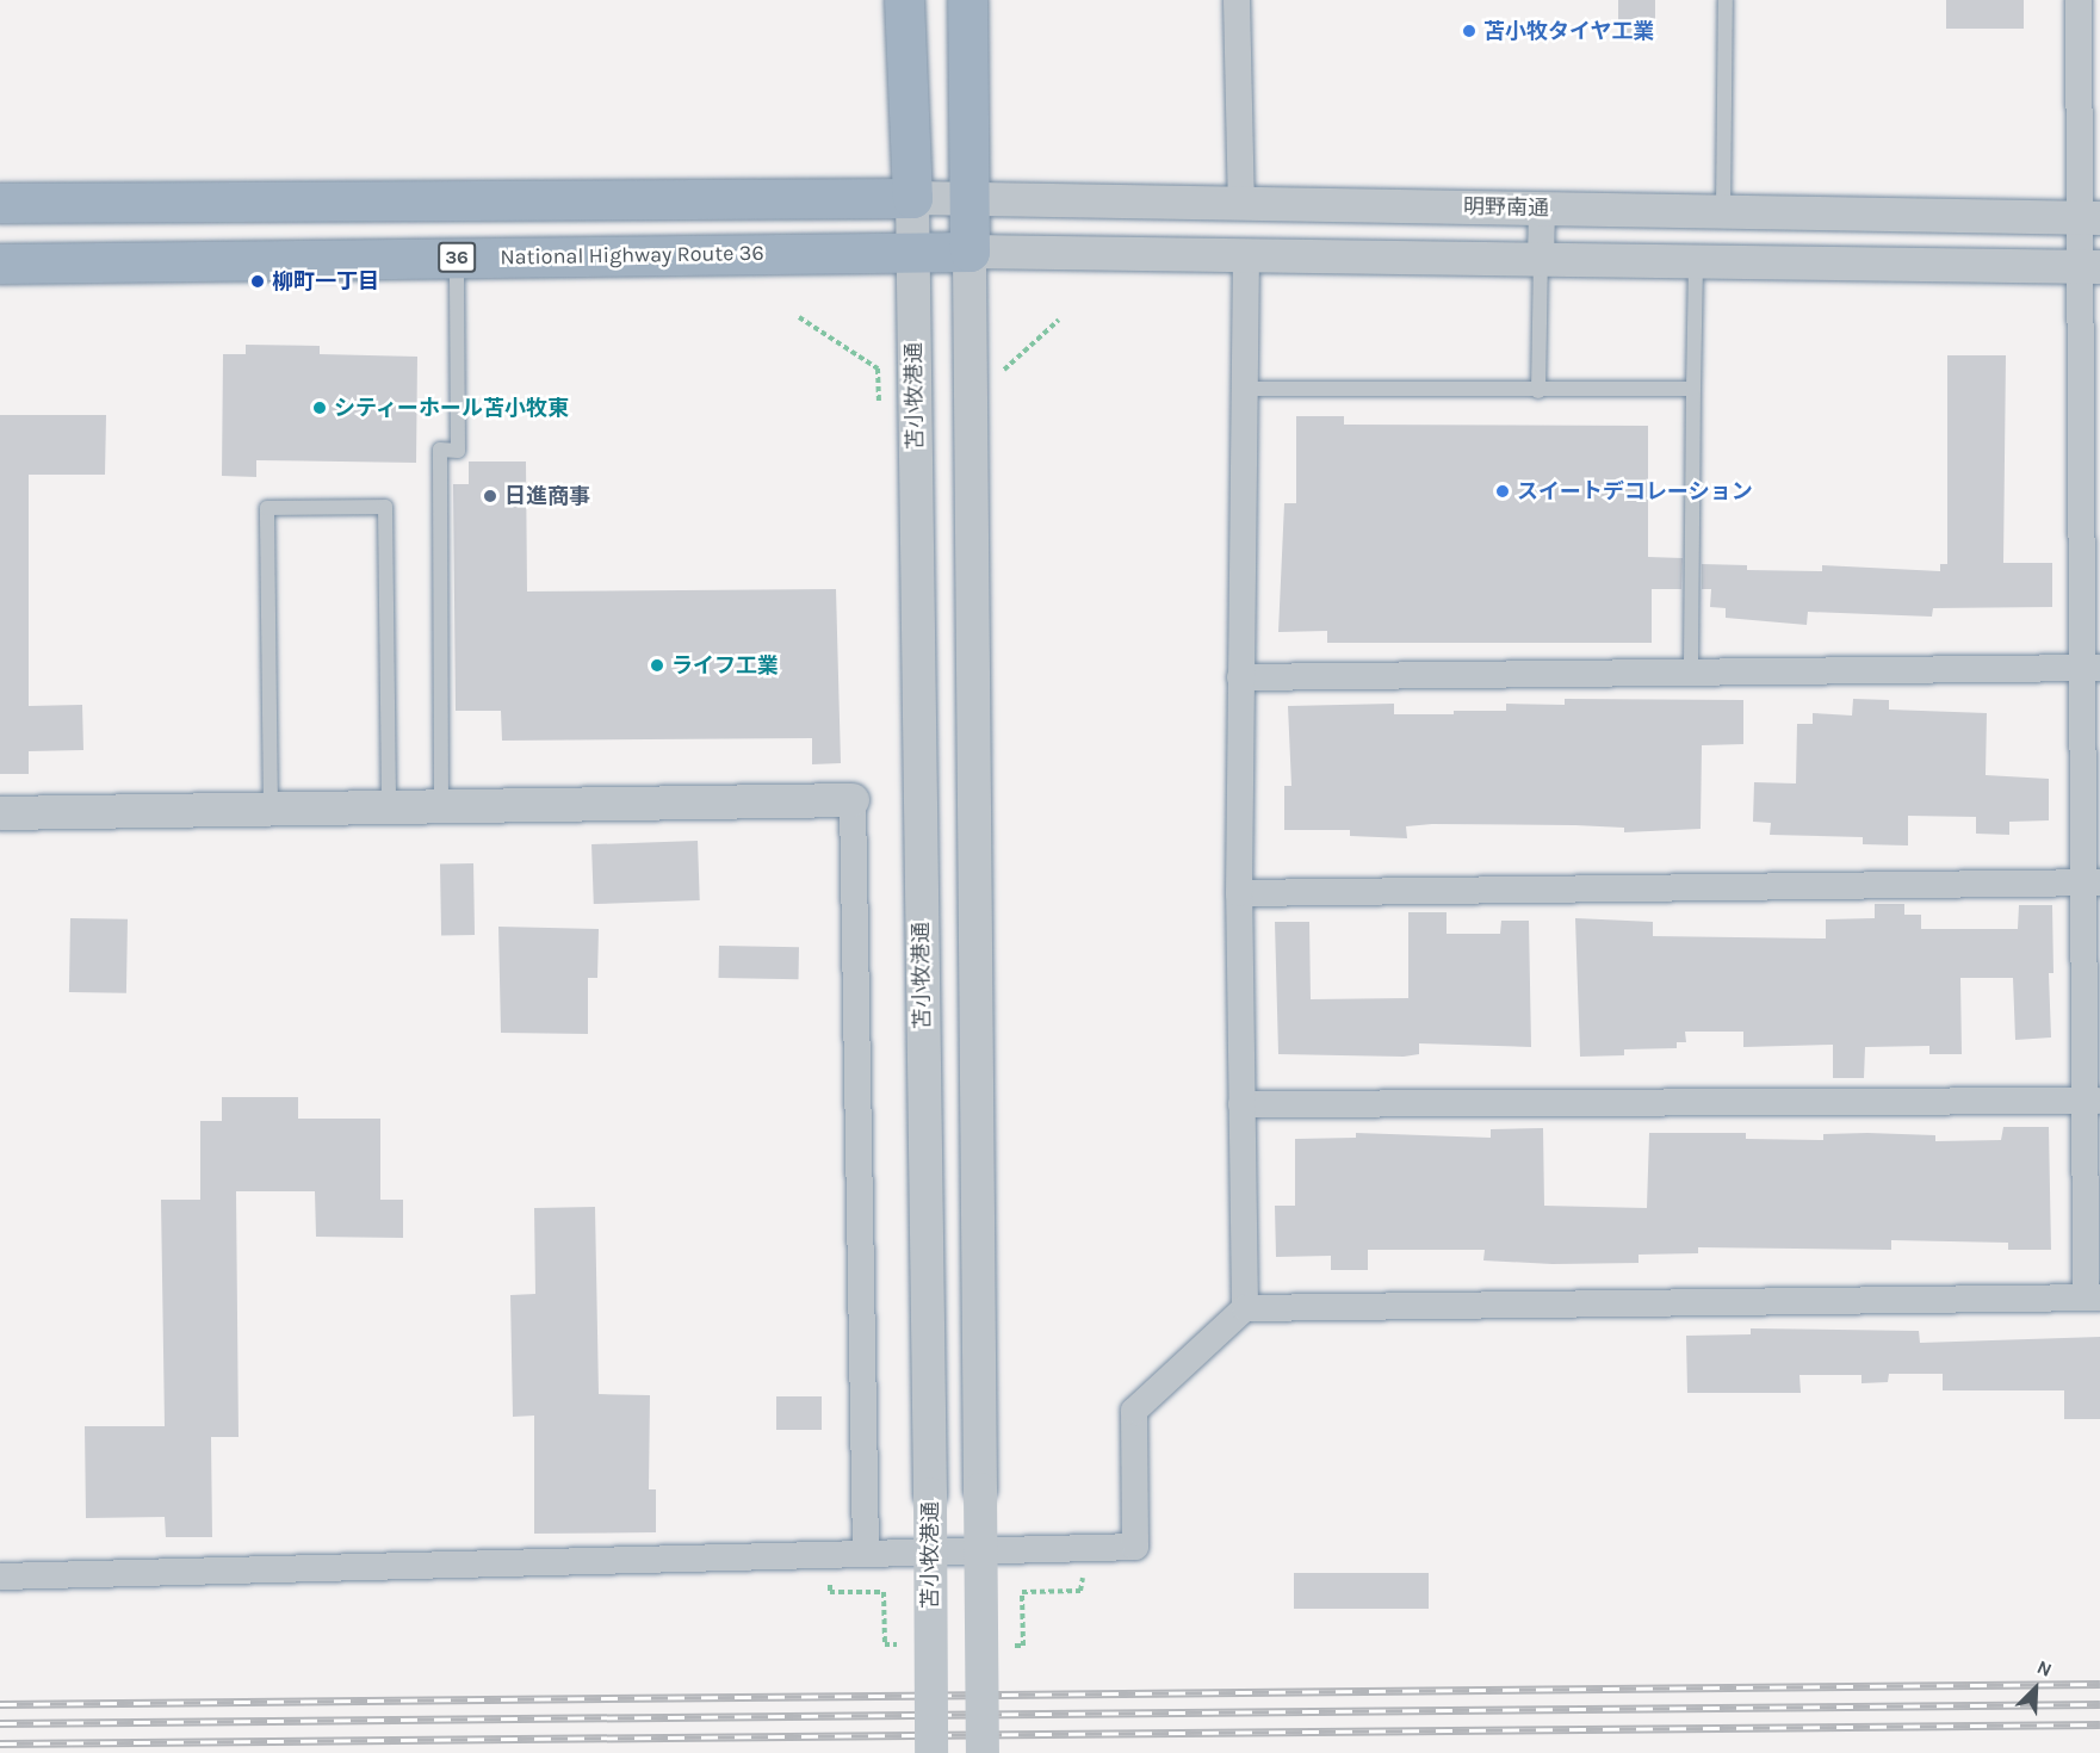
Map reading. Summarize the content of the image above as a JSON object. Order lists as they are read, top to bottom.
{
  "streets": {
    "highway": ["National Highway Route 36", "36"],
    "street": ["明野南通", "苫小牧港通"]
  },
  "crossings": [
    ["明野南通", "苫小牧港通"],
    ["National Highway Route 36", "苫小牧港通"]
  ],
  "places": [
    "苫小牧タイヤ工業",
    "柳町一丁目",
    "シティーホール苫小牧東",
    "スイートデコレーション",
    "日進商事",
    "ライフ工業"
  ],
  "north": "top right"
}
